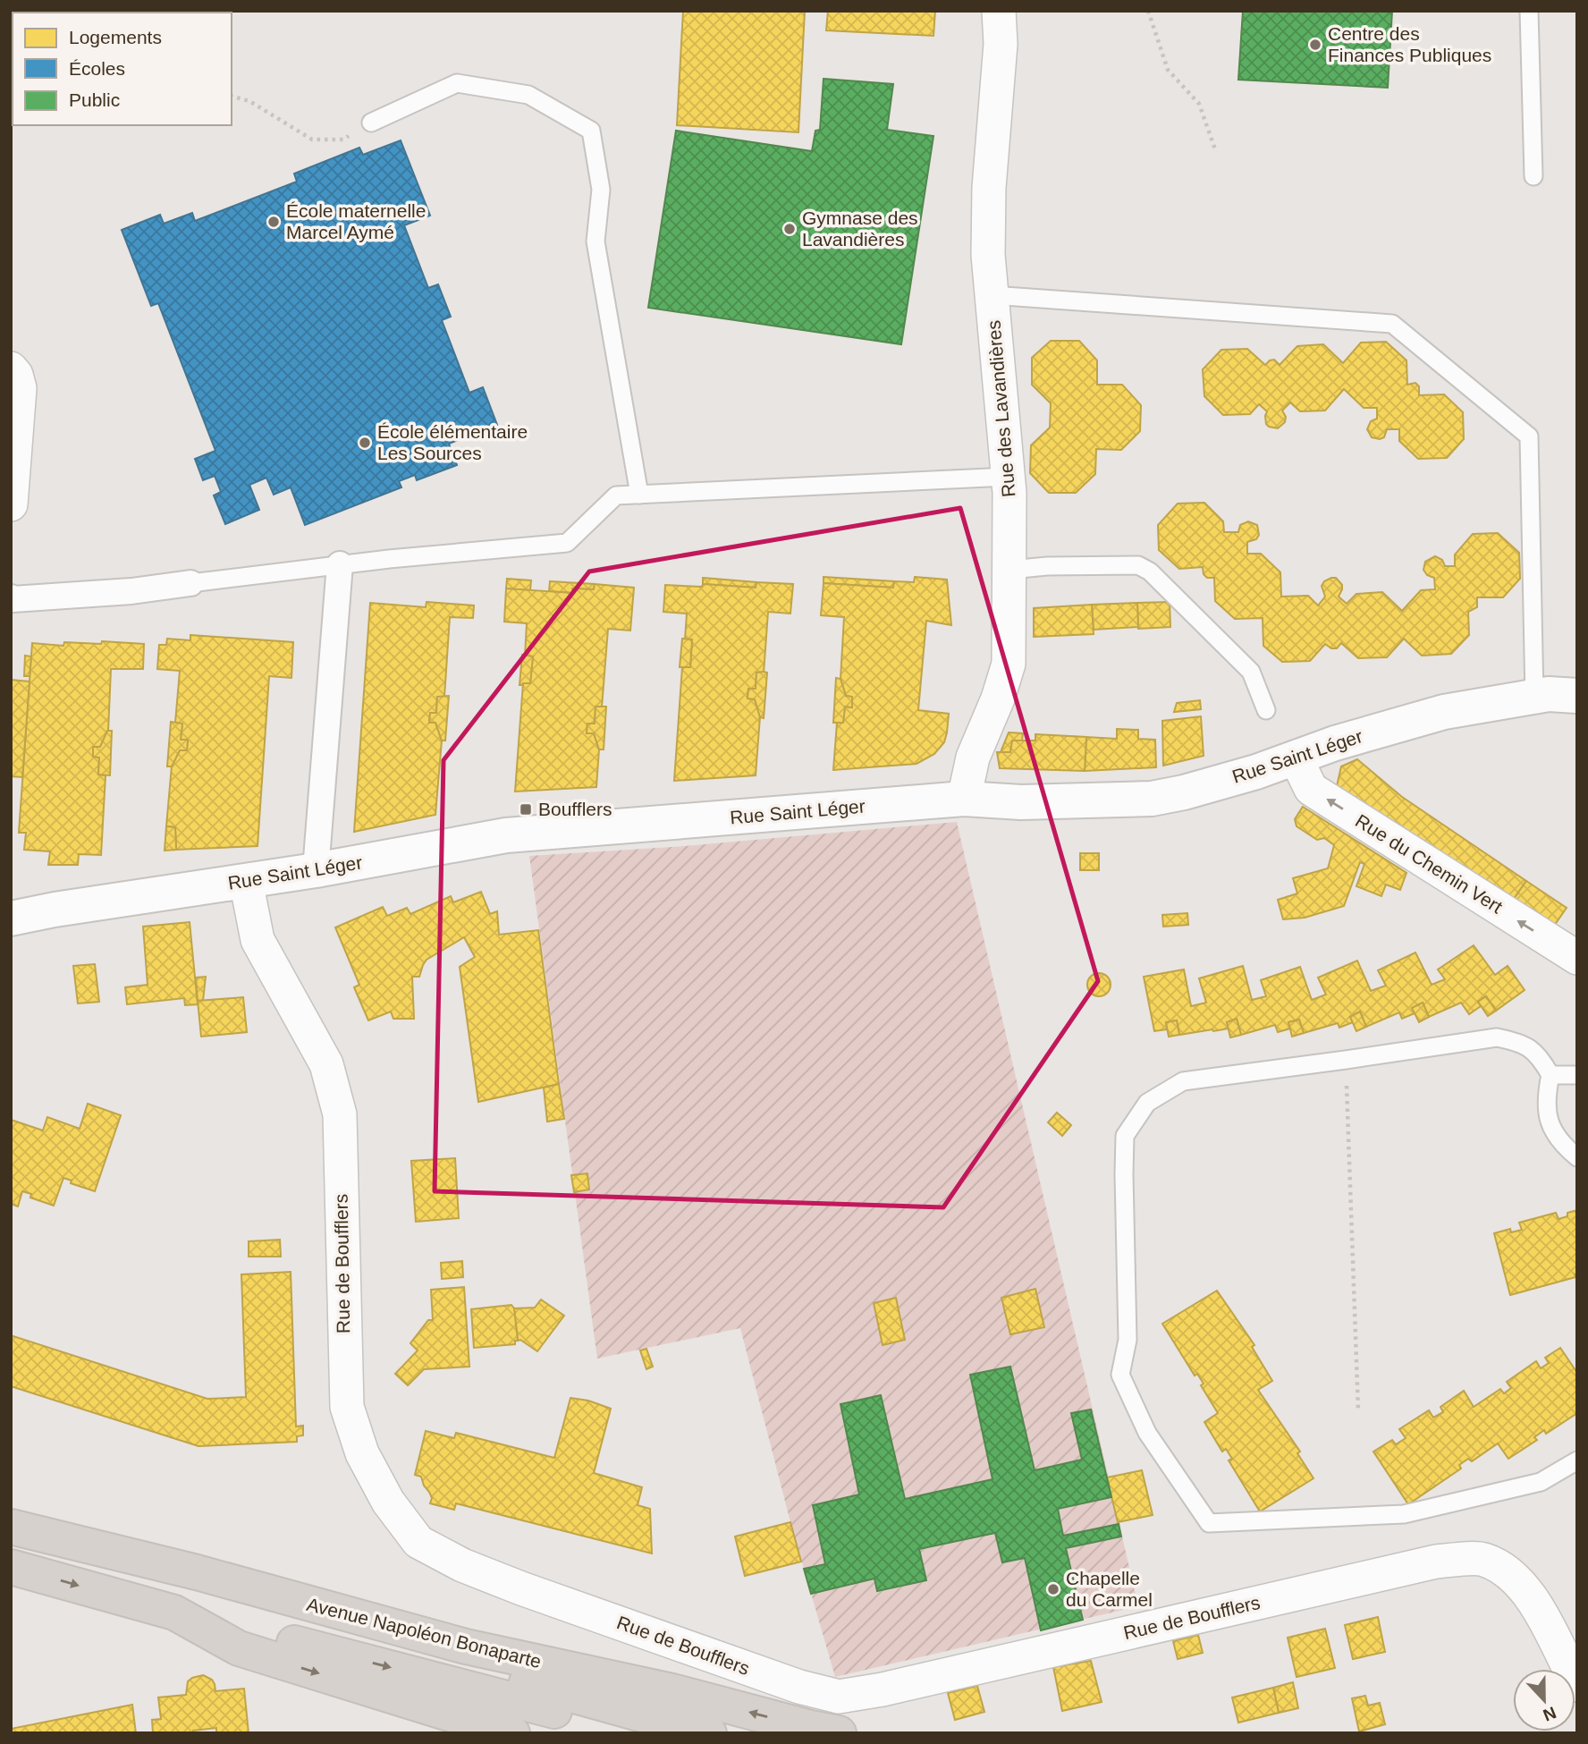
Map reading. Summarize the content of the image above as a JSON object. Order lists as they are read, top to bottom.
{
  "streets": {
    "main road": ["Avenue Napoléon Bonaparte"],
    "street": [
      "Rue des Lavandières",
      "Rue Saint Léger",
      "Rue du Chemin Vert",
      "Rue de Boufflers"
    ]
  },
  "crossings": [
    ["Rue des Lavandières", "Rue Saint Léger"],
    ["Rue Saint Léger", "Rue du Chemin Vert"],
    ["Rue Saint Léger", "Rue de Boufflers"]
  ],
  "one_way": ["Rue du Chemin Vert"],
  "places": {
    "other": [
      "Centre des Finances Publiques",
      "École maternelle Marcel Aymé",
      "Gymnase des Lavandières",
      "École élémentaire Les Sources",
      "Chapelle du Carmel"
    ],
    "transit": ["Boufflers"]
  },
  "legend": ["Logements", "Écoles", "Public"],
  "north": "bottom"
}
